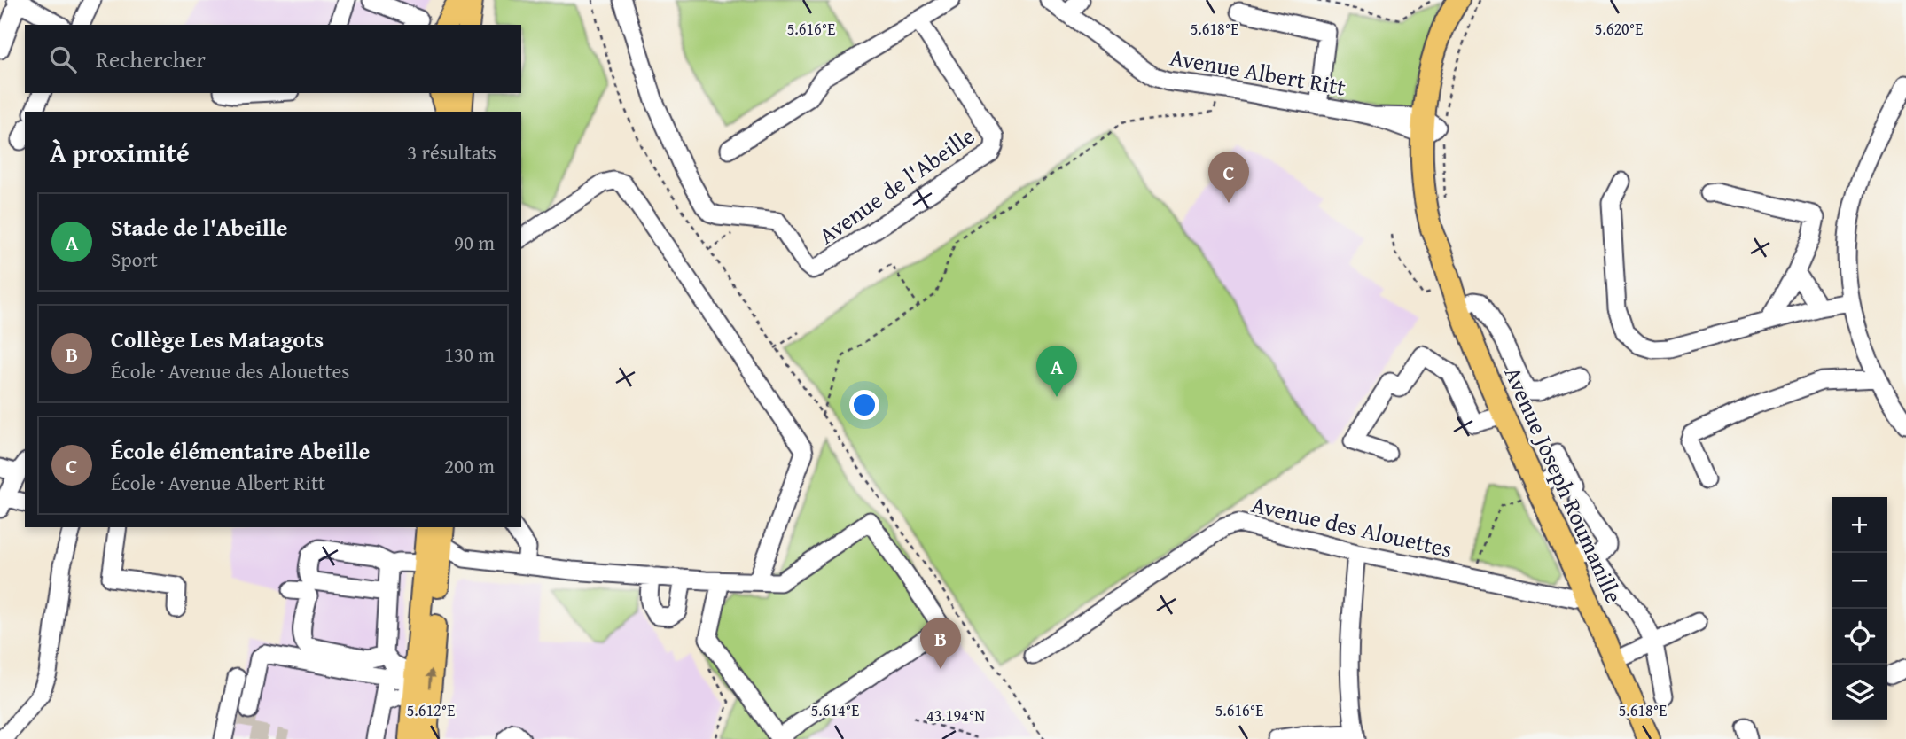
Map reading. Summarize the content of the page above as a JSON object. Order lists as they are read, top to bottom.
{
  "streets": {
    "main road": ["Avenue Joseph Roumanille"],
    "street": ["Avenue Albert Ritt", "Avenue de l'Abeille", "Avenue des Alouettes"]
  },
  "crossings": [
    ["Avenue Albert Ritt", "Avenue Joseph Roumanille"],
    ["Avenue Joseph Roumanille", "Avenue des Alouettes"]
  ],
  "page": {
    "search": "Rechercher",
    "heading": ["À proximité", "3 résultats"],
    "pins": ["C", "A", "B"],
    "list": [
      {
        "mark": "A",
        "name": "Stade de l'Abeille",
        "note": "Sport",
        "value": "90 m"
      },
      {
        "mark": "B",
        "name": "Collège Les Matagots",
        "note": "École · Avenue des Alouettes",
        "value": "130 m"
      },
      {
        "mark": "C",
        "name": "École élémentaire Abeille",
        "note": "École · Avenue Albert Ritt",
        "value": "200 m"
      }
    ],
    "map_buttons": ["+", "−"]
  },
  "coordinates": [
    "5.616°E",
    "5.618°E",
    "5.620°E",
    "5.612°E",
    "5.614°E",
    "43.194°N"
  ]
}
